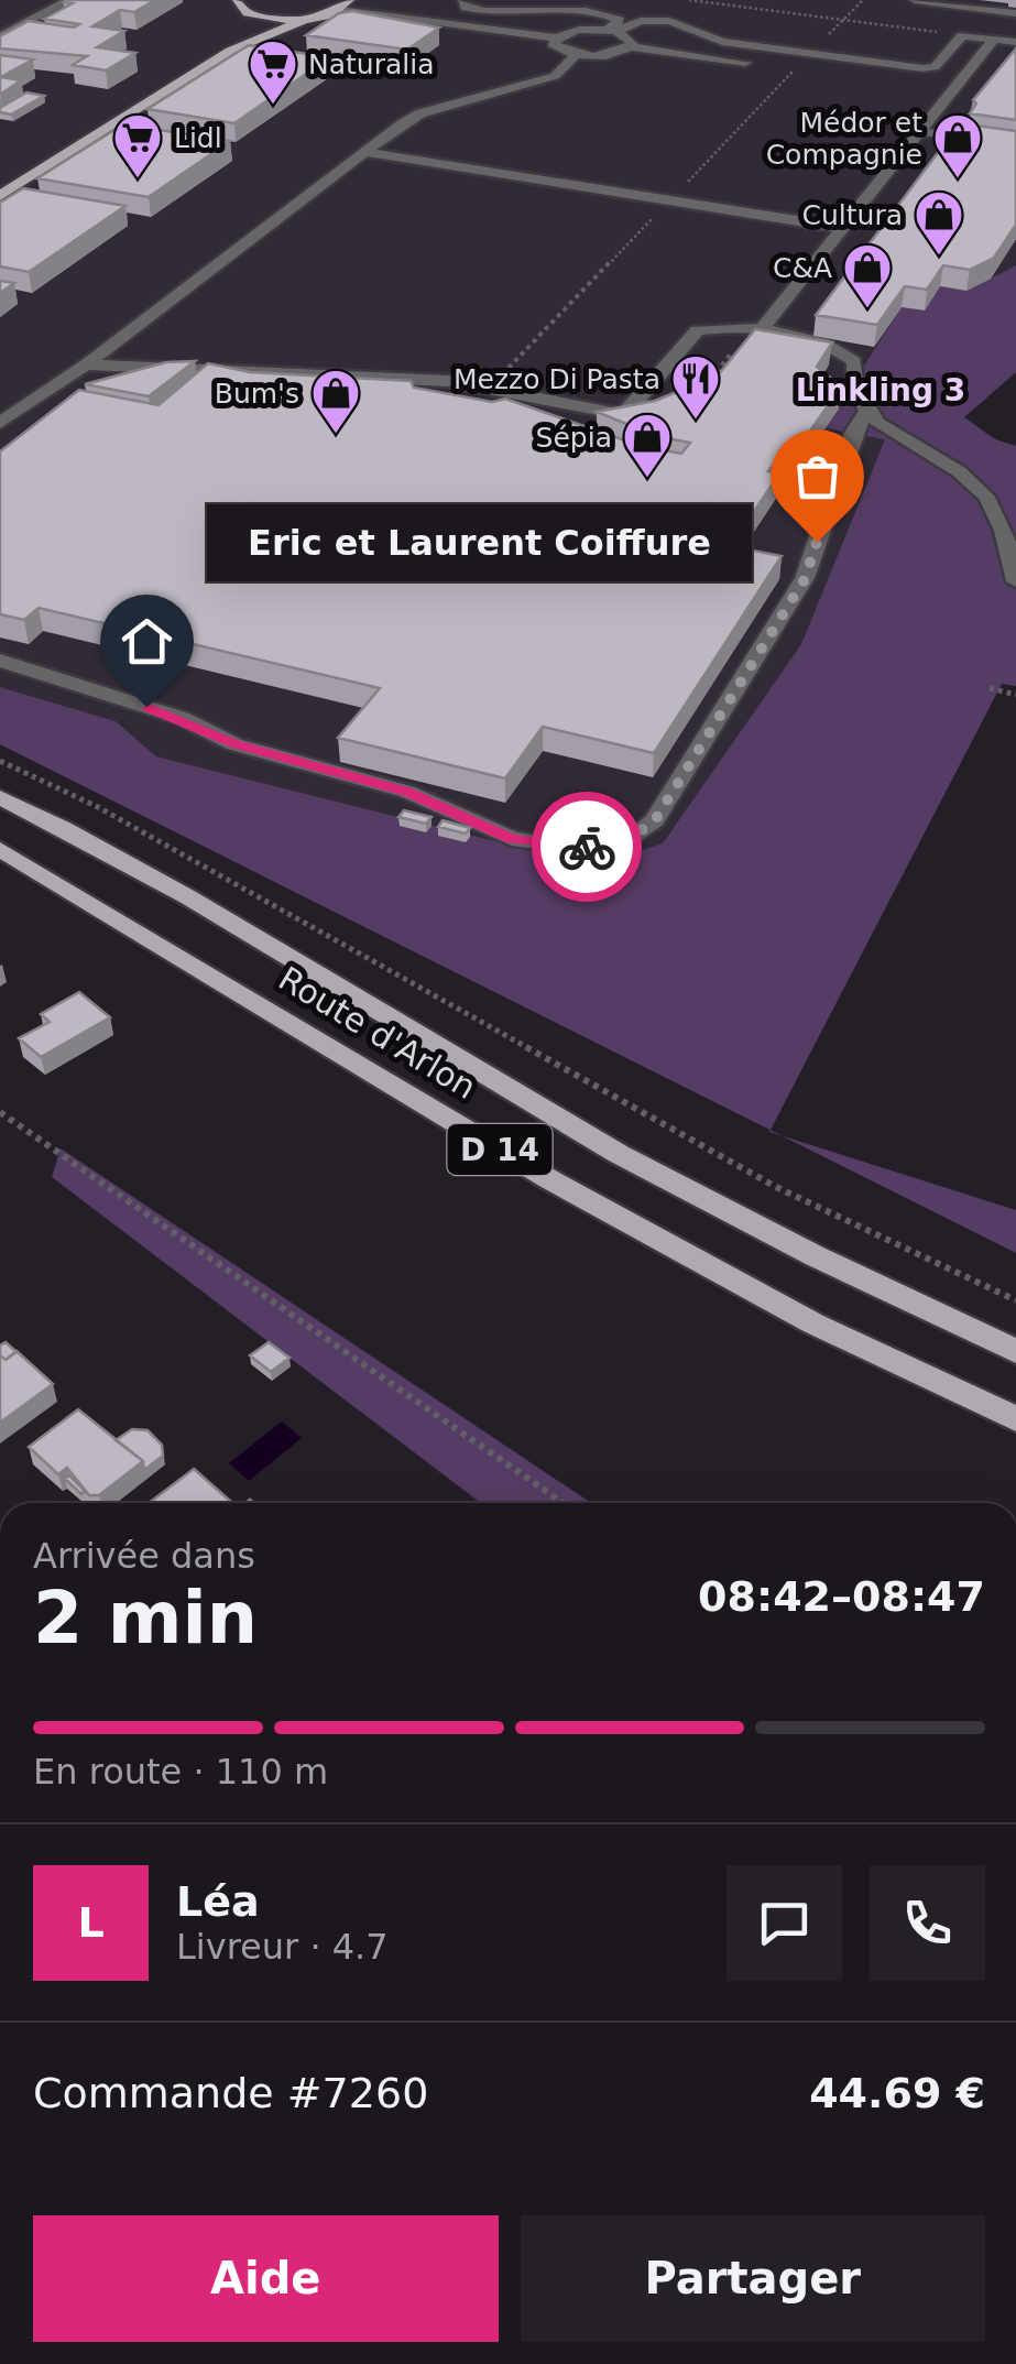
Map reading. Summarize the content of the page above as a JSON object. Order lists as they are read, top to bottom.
{
  "streets": {
    "main road": ["Route d'Arlon", "D 14"]
  },
  "districts": ["Linkling 3"],
  "places": {
    "supermarket": ["Naturalia", "Lidl"],
    "shop": [
      "Médor et Compagnie",
      "Cultura",
      "C&A",
      "Bum's",
      "Sépia"
    ],
    "restaurant": ["Mezzo Di Pasta"],
    "other": ["Eric et Laurent Coiffure"]
  },
  "page": {
    "bubble": "Eric et Laurent Coiffure",
    "heading": ["2 min", "Arrivée dans", "08:42–08:47"],
    "panel": [
      "Léa",
      "Livreur · 4.7",
      "Commande #7260",
      "44.69 €"
    ],
    "bar": "En route · 110 m",
    "round": "L",
    "buttons": ["Aide", "Partager"]
  }
}
